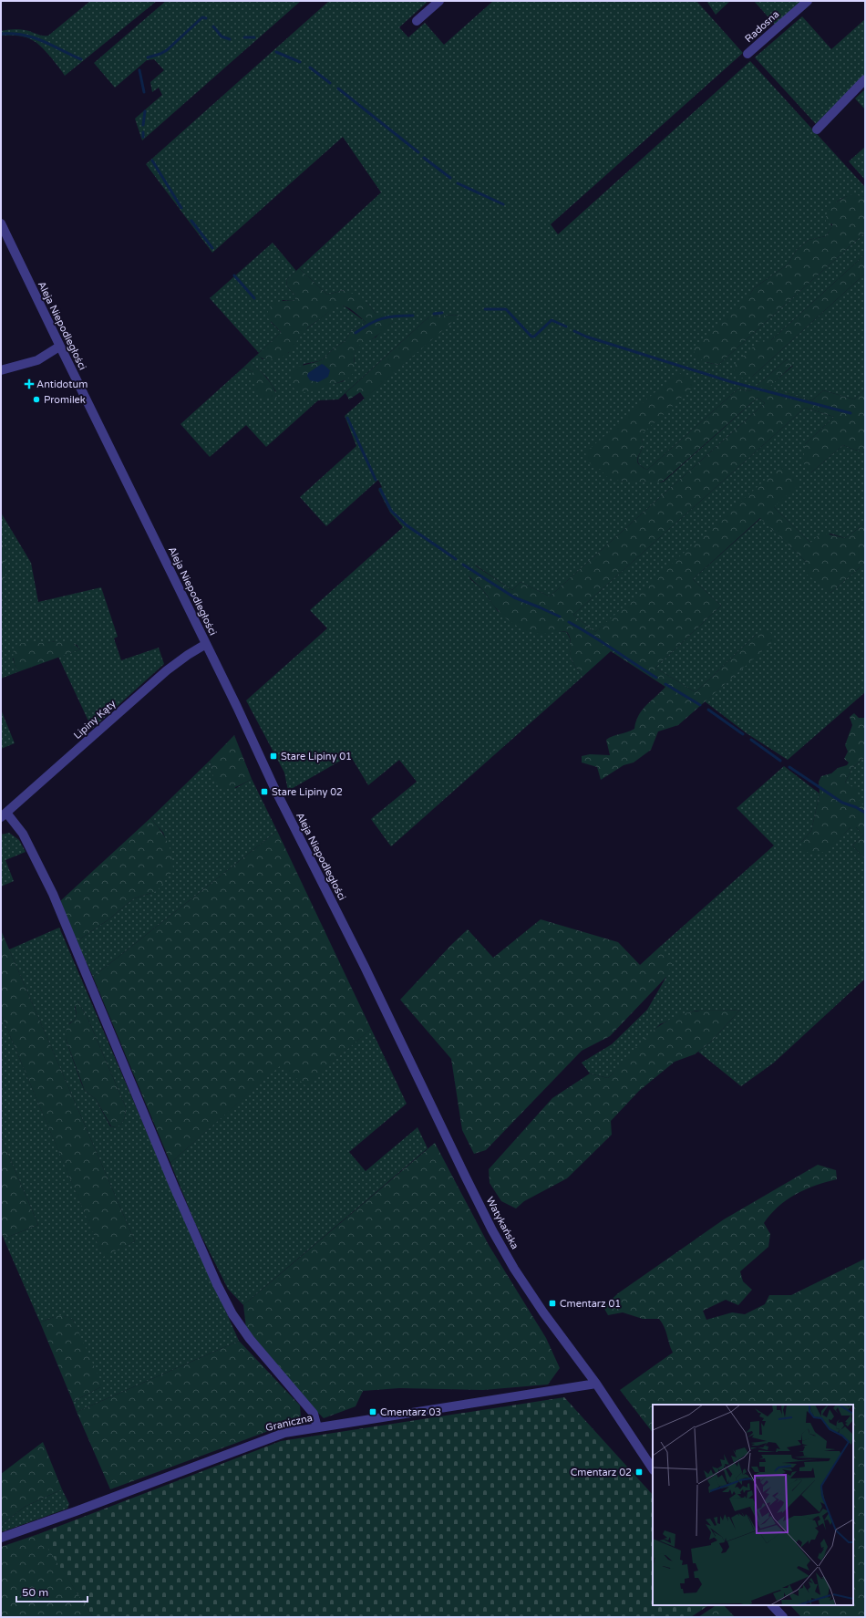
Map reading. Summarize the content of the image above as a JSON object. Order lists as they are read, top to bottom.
{
  "streets": {
    "street": [
      "Radosna",
      "Aleja Niepodległości",
      "Lipiny Kąty",
      "Watykańska",
      "Graniczna"
    ]
  },
  "crossings": [
    ["Aleja Niepodległości", "Lipiny Kąty"],
    ["Aleja Niepodległości", "Watykańska"],
    ["Watykańska", "Graniczna"]
  ],
  "places": {
    "health": ["Antidotum"],
    "other": ["Promilek"],
    "transit": [
      "Stare Lipiny 01",
      "Stare Lipiny 02",
      "Cmentarz 01",
      "Cmentarz 03",
      "Cmentarz 02"
    ]
  },
  "scale_bar": "50 m"
}
